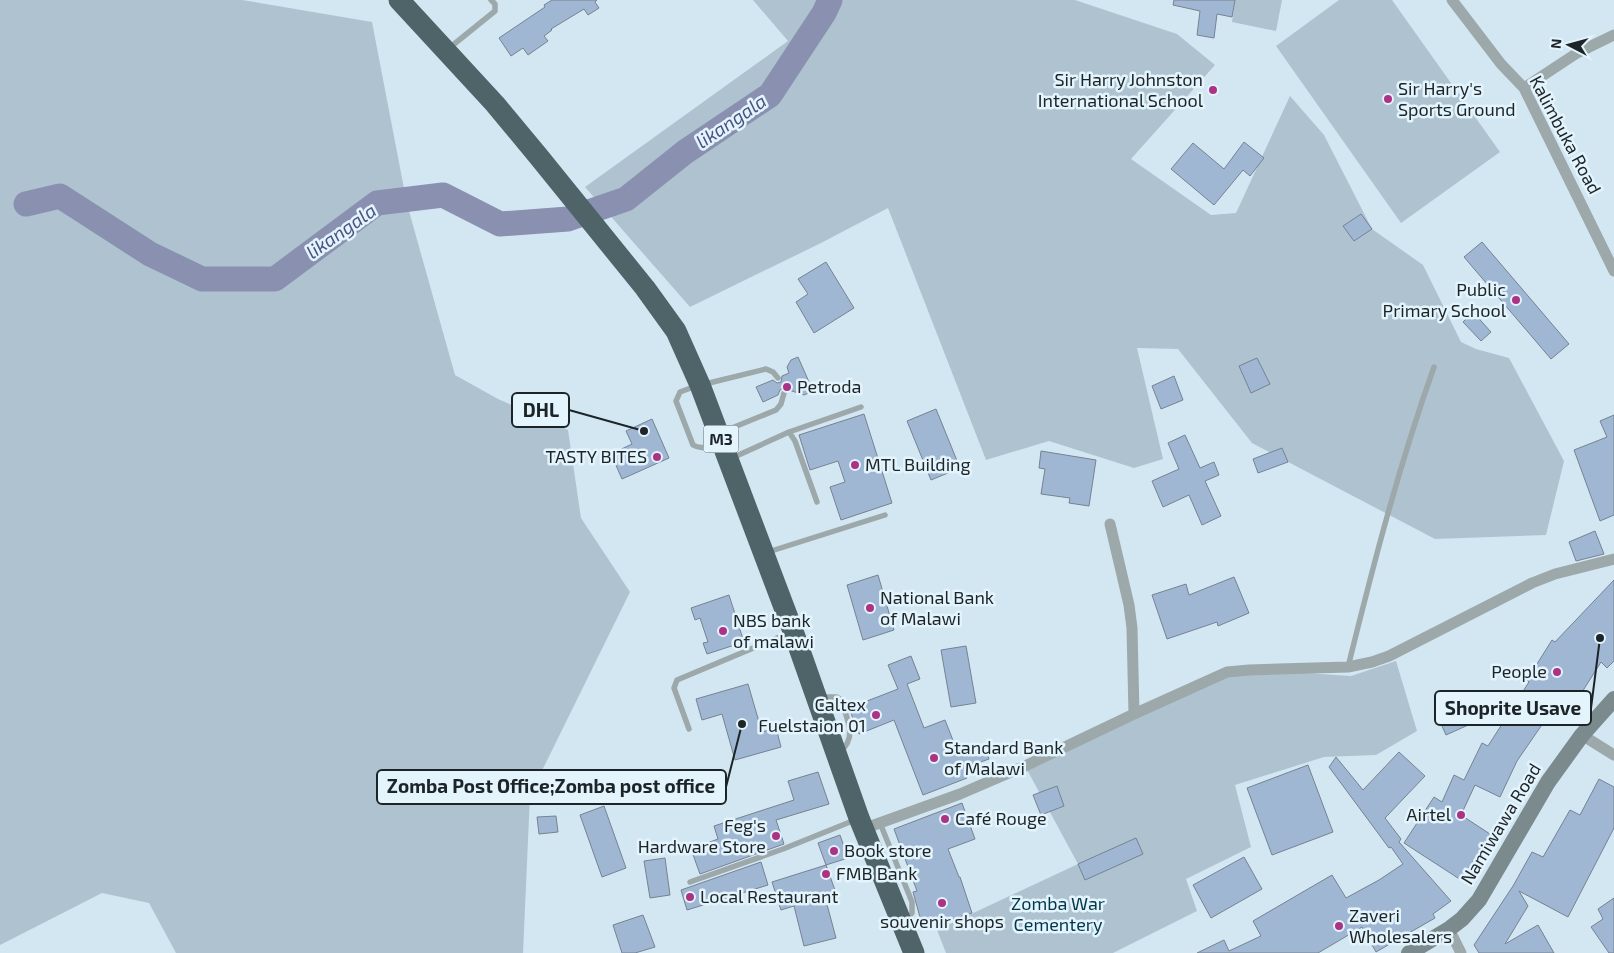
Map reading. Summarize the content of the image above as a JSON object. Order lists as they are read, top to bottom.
{
  "streets": {
    "highway": ["M3"],
    "street": ["Kalimbuka Road", "Namiwawa Road"]
  },
  "water": ["likangala"],
  "parks": ["Zomba War Cementery"],
  "places": [
    "Sir Harry Johnston International School",
    "Sir Harry's Sports Ground",
    "Public Primary School",
    "Petroda",
    "DHL",
    "TASTY BITES",
    "MTL Building",
    "National Bank of Malawi",
    "NBS bank of malawi",
    "Shoprite Usave",
    "People",
    "Caltex Fuelstaion 01",
    "Zomba Post Office;Zomba post office",
    "Standard Bank of Malawi",
    "Airtel",
    "Café Rouge",
    "Feg's Hardware Store",
    "Book store",
    "FMB Bank",
    "Local Restaurant",
    "souvenir shops",
    "Zaveri Wholesalers"
  ],
  "north": "left"
}
